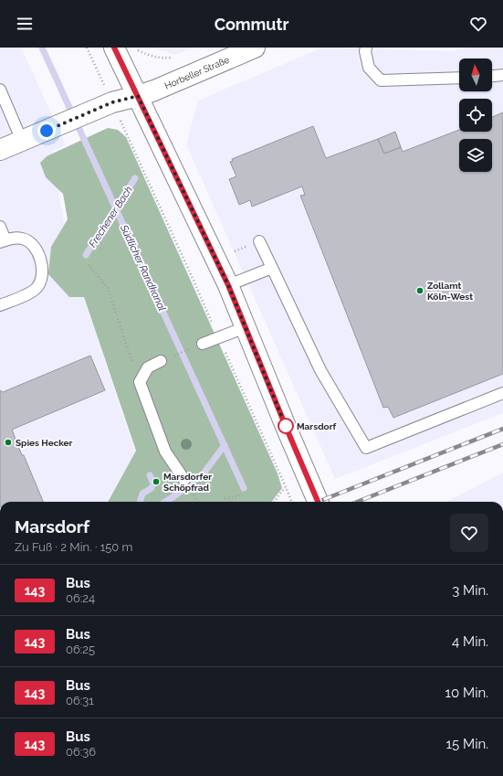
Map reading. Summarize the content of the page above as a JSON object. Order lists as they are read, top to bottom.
{
  "streets": {
    "main road": ["Horbeller Straße"]
  },
  "water": ["Frechener Bach", "Südlicher Randkanal"],
  "places": [
    "Zollamt Köln-West",
    "Marsdorf",
    "Spies Hecker",
    "Marsdorfer Schöpfrad"
  ],
  "lines": ["bus line 143"],
  "north": "top",
  "page": {
    "header": "Commutr",
    "heading": ["Marsdorf", "Zu Fuß · 2 Min. · 150 m"],
    "list": [
      {
        "mark": "143",
        "name": "Bus",
        "note": "06:24",
        "value": "3 Min."
      },
      {
        "mark": "143",
        "name": "Bus",
        "note": "06:25",
        "value": "4 Min."
      },
      {
        "mark": "143",
        "name": "Bus",
        "note": "06:31",
        "value": "10 Min."
      },
      {
        "mark": "143",
        "name": "Bus",
        "note": "06:36",
        "value": "15 Min."
      }
    ]
  }
}
